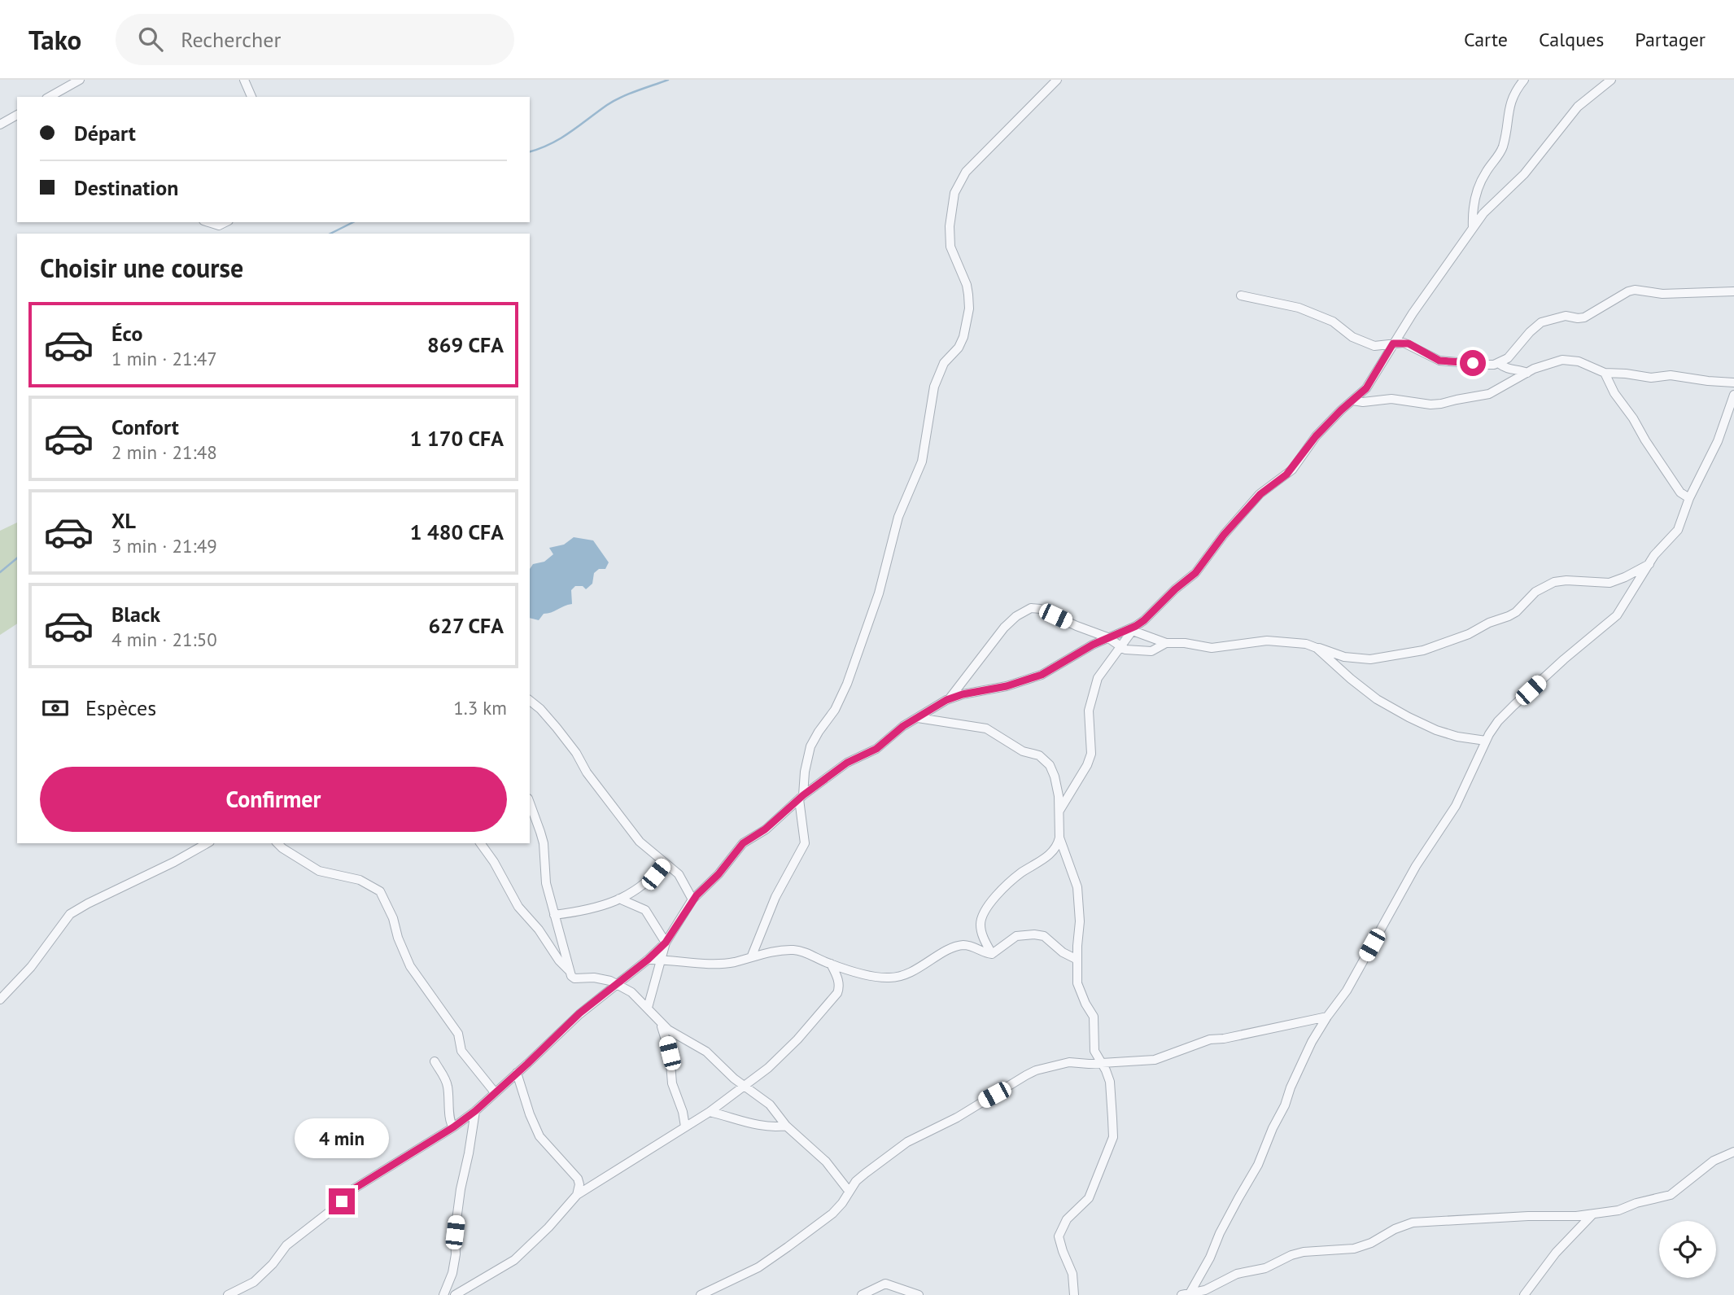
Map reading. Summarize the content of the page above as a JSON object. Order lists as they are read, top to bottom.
{
  "page": {
    "header": "Tako",
    "search": "Rechercher",
    "nav": ["Carte", "Calques", "Partager"],
    "banner": ["Départ", "Destination"],
    "heading": "Choisir une course",
    "list": [
      {
        "name": "Éco",
        "note": "1 min · 21:47",
        "value": "869 CFA"
      },
      {
        "name": "Confort",
        "note": "2 min · 21:48",
        "value": "1 170 CFA"
      },
      {
        "name": "XL",
        "note": "3 min · 21:49",
        "value": "1 480 CFA"
      },
      {
        "name": "Black",
        "note": "4 min · 21:50",
        "value": "627 CFA"
      }
    ],
    "pay": ["Espèces", "1.3 km"],
    "buttons": "Confirmer",
    "bubble": "4 min"
  }
}
